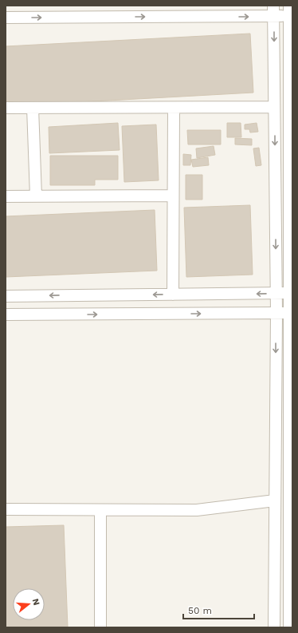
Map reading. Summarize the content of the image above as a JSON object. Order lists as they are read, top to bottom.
{
  "scale_bar": "50 m",
  "north": "right"
}
